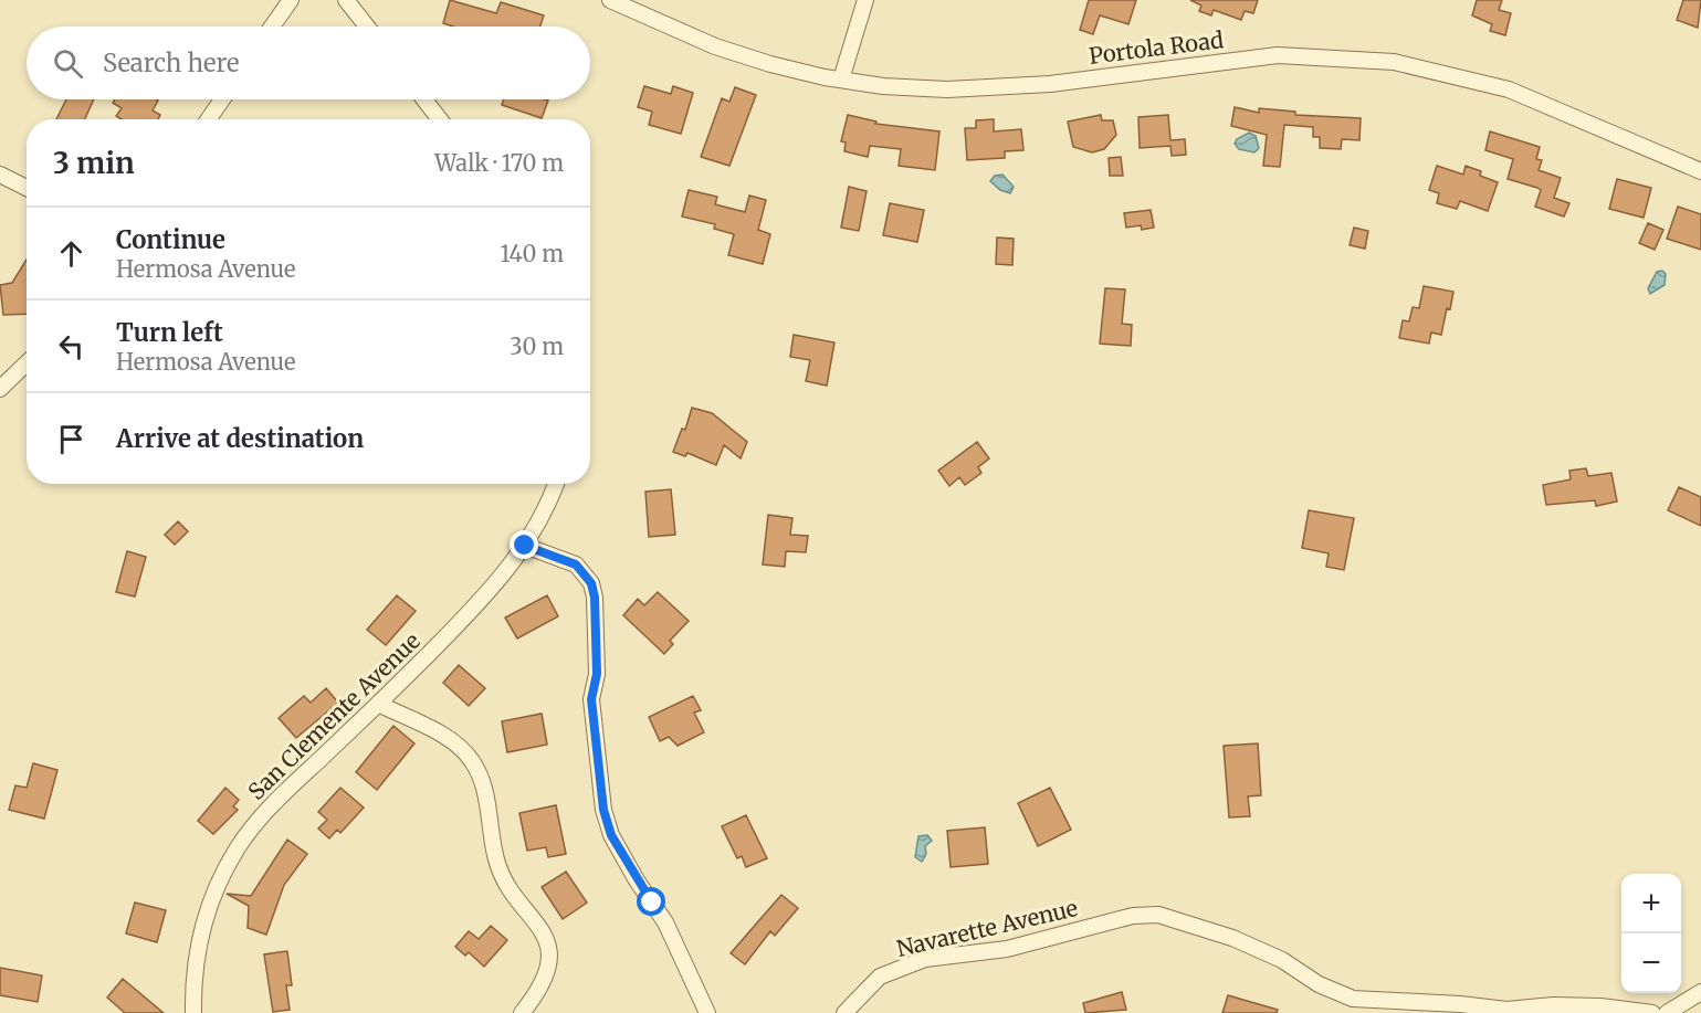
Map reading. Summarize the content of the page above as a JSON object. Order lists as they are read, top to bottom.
{
  "streets": {
    "street": ["Portola Road", "San Clemente Avenue", "Navarette Avenue"]
  },
  "page": {
    "search": "Search here",
    "heading": ["3 min", "Walk · 170 m"],
    "list": [
      ["Continue", "Hermosa Avenue", "140 m"],
      ["Turn left", "Hermosa Avenue", "30 m"],
      "Arrive at destination"
    ],
    "map_buttons": ["+", "−"]
  }
}
